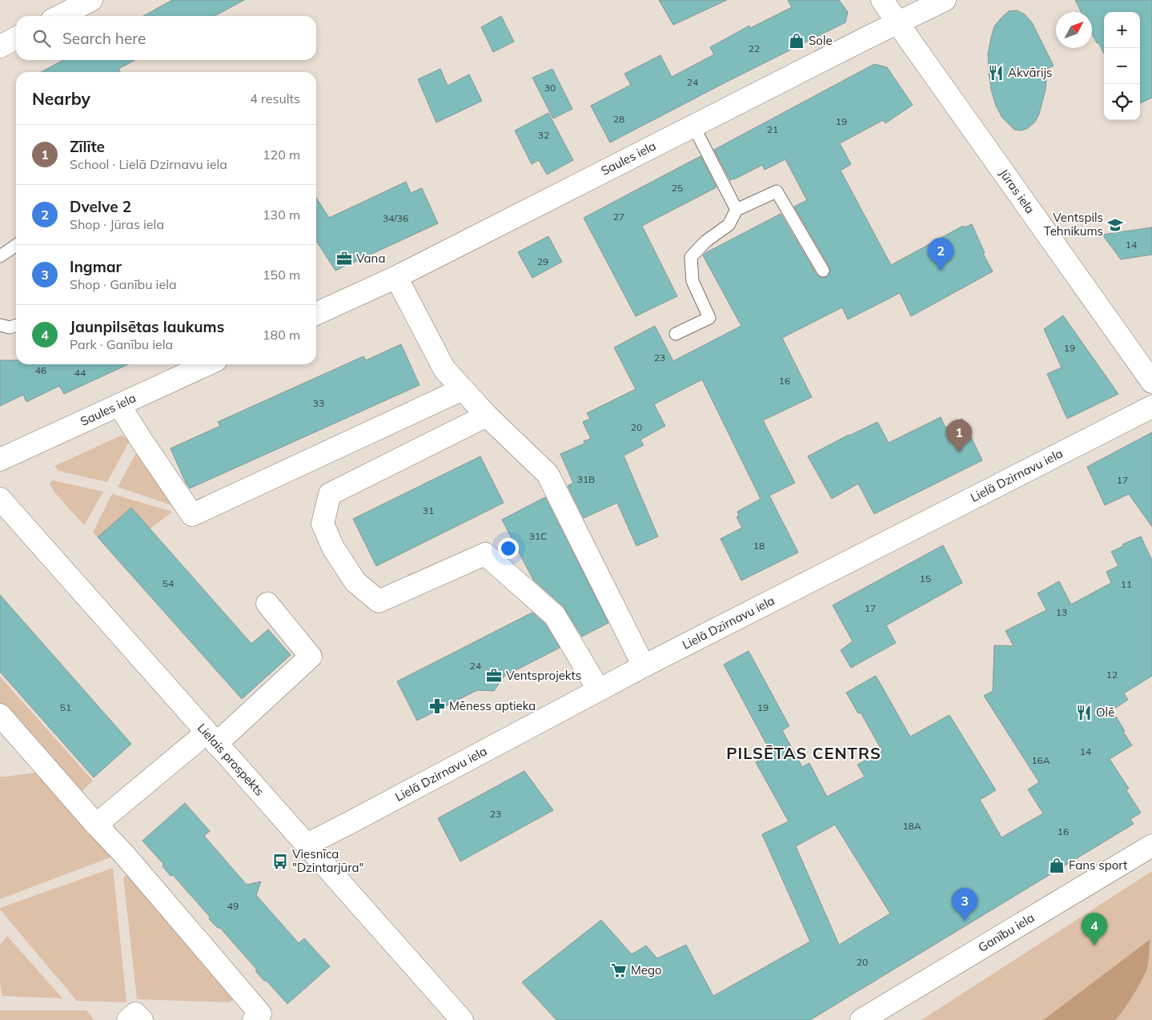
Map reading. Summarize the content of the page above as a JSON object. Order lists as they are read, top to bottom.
{
  "streets": {
    "street": [
      "Saules iela",
      "Jūras iela",
      "Lielā Dzirnavu iela",
      "Lielais prospekts",
      "Ganību iela"
    ]
  },
  "crossings": [
    ["Saules iela", "Jūras iela"],
    ["Lielā Dzirnavu iela", "Lielais prospekts"]
  ],
  "districts": ["PILSĒTAS CENTRS"],
  "places": {
    "shop": ["Sole", "Fans sport"],
    "restaurant": ["Akvārijs", "Olē"],
    "school or university": ["Ventspils Tehnikums"],
    "office": ["Vana", "Ventsprojekts"],
    "pharmacy": ["Mēness aptieka"],
    "bus stop": ["Viesnīca \"Dzintarjūra\""],
    "supermarket": ["Mego"]
  },
  "house_numbers": [
    "22",
    "24",
    "30",
    "28",
    "19",
    "21",
    "32",
    "25",
    "27",
    "34/36",
    "14",
    "29",
    "19",
    "23",
    "46",
    "44",
    "16",
    "33",
    "20",
    "31B",
    "17",
    "31",
    "31C",
    "18",
    "15",
    "54",
    "11",
    "17",
    "13",
    "24",
    "12",
    "51",
    "19",
    "14",
    "16A",
    "23",
    "18A",
    "16",
    "49",
    "20"
  ],
  "north": "top right",
  "page": {
    "map_buttons": ["+", "−"],
    "search": "Search here",
    "heading": ["Nearby", "4 results"],
    "list": [
      {
        "mark": "1",
        "name": "Zīlīte",
        "note": "School · Lielā Dzirnavu iela",
        "value": "120 m"
      },
      {
        "mark": "2",
        "name": "Dvelve 2",
        "note": "Shop · Jūras iela",
        "value": "130 m"
      },
      {
        "mark": "3",
        "name": "Ingmar",
        "note": "Shop · Ganību iela",
        "value": "150 m"
      },
      {
        "mark": "4",
        "name": "Jaunpilsētas laukums",
        "note": "Park · Ganību iela",
        "value": "180 m"
      }
    ],
    "pins": [
      "2",
      "1",
      "3",
      "4"
    ]
  }
}
